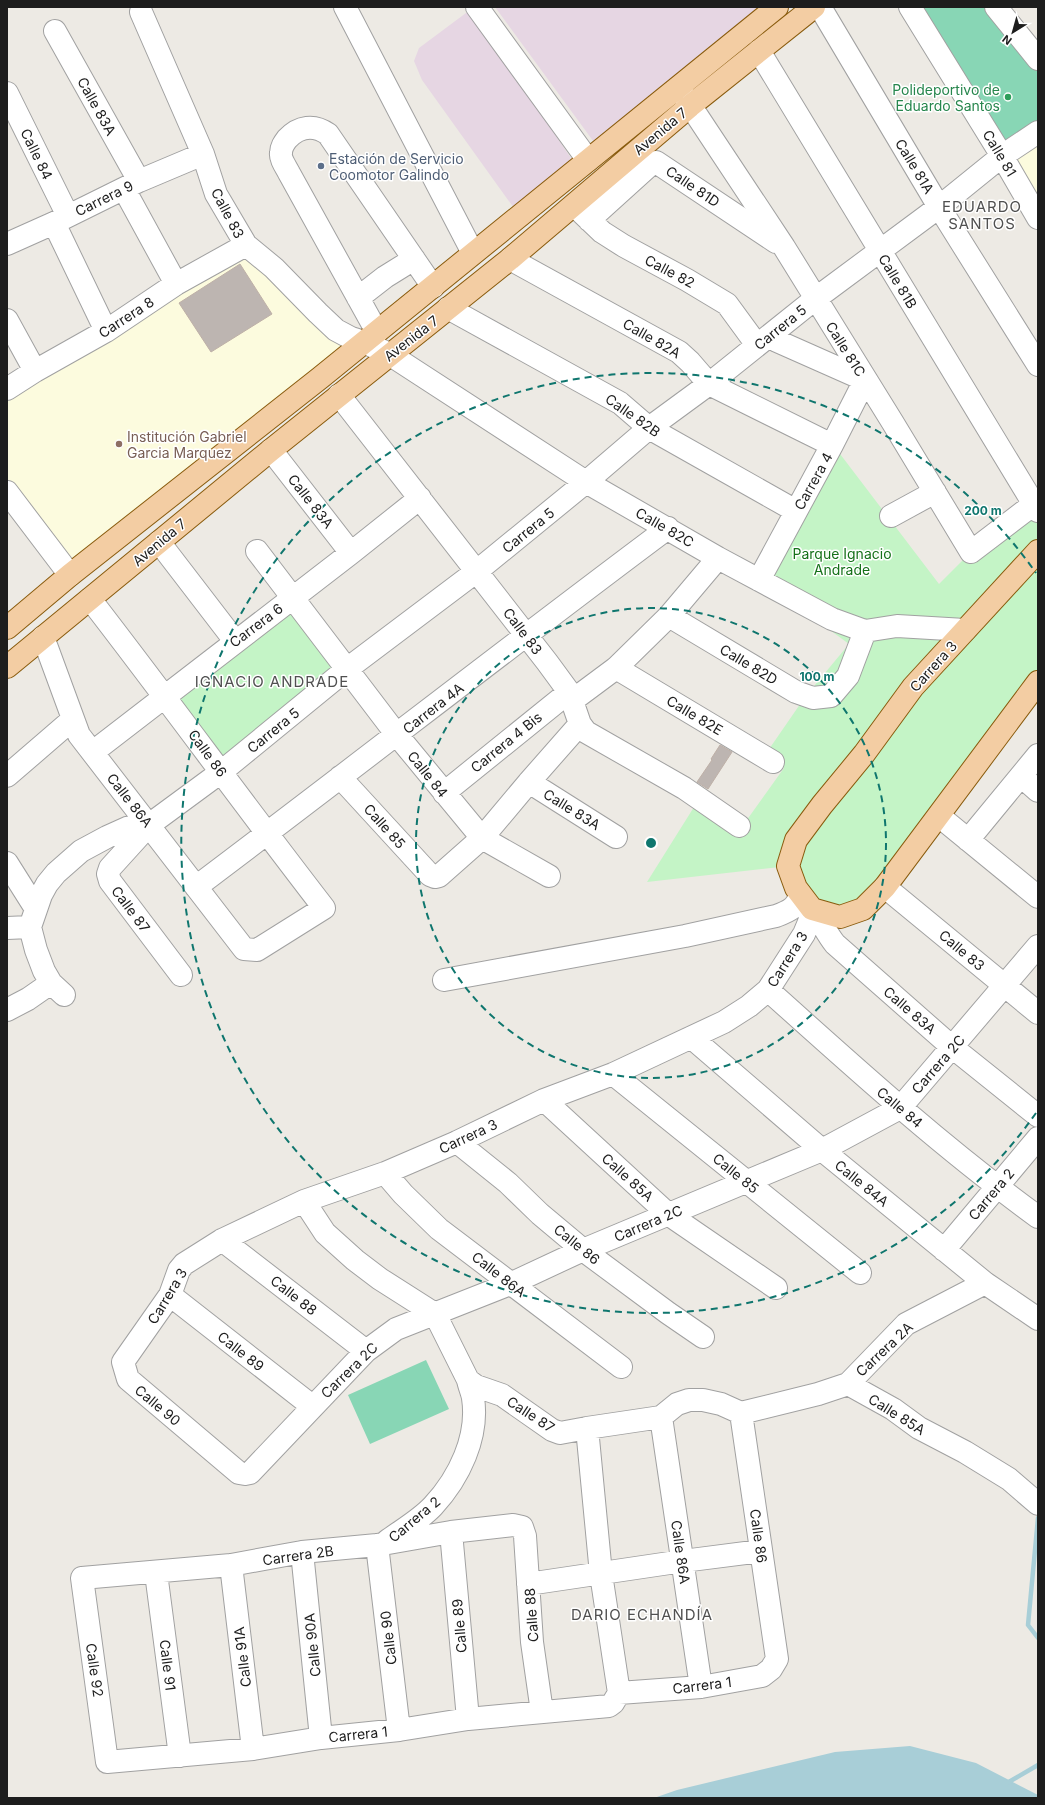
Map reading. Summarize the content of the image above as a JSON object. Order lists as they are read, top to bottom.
{
  "streets": {
    "main road": ["Avenida 7", "Carrera 3"],
    "street": [
      "Calle 83A",
      "Calle 81",
      "Calle 84",
      "Calle 81A",
      "Calle 81D",
      "Carrera 9",
      "Calle 83",
      "Calle 82",
      "Calle 81B",
      "Carrera 8",
      "Carrera 5",
      "Calle 82A",
      "Calle 81C",
      "Calle 82B",
      "Carrera 4",
      "Calle 82C",
      "Carrera 6",
      "Calle 82D",
      "Carrera 4A",
      "Calle 82E",
      "Carrera 4 Bis",
      "Calle 86",
      "Calle 86A",
      "Calle 85",
      "Calle 87",
      "Carrera 2C",
      "Calle 85A",
      "Calle 84A",
      "Carrera 2",
      "Calle 88",
      "Carrera 2A",
      "Calle 89",
      "Calle 90",
      "Carrera 2B",
      "Calle 90A",
      "Calle 91A",
      "Calle 91",
      "Calle 92",
      "Carrera 1"
    ]
  },
  "crossings": [
    ["Calle 83A", "Avenida 7"],
    ["Calle 83A", "Carrera 9"],
    ["Calle 83A", "Carrera 8"],
    ["Calle 83A", "Carrera 6"],
    ["Calle 83A", "Carrera 3"],
    ["Calle 83A", "Carrera 2C"],
    ["Avenida 7", "Calle 81D"],
    ["Avenida 7", "Calle 83"],
    ["Avenida 7", "Calle 82"],
    ["Avenida 7", "Calle 81B"],
    ["Avenida 7", "Calle 82A"],
    ["Avenida 7", "Calle 81C"],
    ["Avenida 7", "Calle 82B"],
    ["Avenida 7", "Calle 82C"],
    ["Avenida 7", "Calle 86"],
    ["Avenida 7", "Calle 86A"],
    ["Calle 81", "Carrera 5"],
    ["Calle 84", "Carrera 9"],
    ["Calle 84", "Carrera 8"],
    ["Calle 84", "Carrera 5"],
    ["Calle 84", "Carrera 6"],
    ["Calle 84", "Carrera 3"],
    ["Calle 84", "Carrera 4A"],
    ["Calle 84", "Carrera 4 Bis"],
    ["Calle 84", "Calle 85"],
    ["Calle 84", "Carrera 2C"],
    ["Calle 84", "Carrera 2"],
    ["Calle 81A", "Carrera 5"],
    ["Calle 81D", "Calle 82"],
    ["Calle 81D", "Calle 81C"],
    ["Carrera 9", "Calle 83"],
    ["Calle 83", "Carrera 8"],
    ["Calle 83", "Carrera 5"],
    ["Calle 83", "Calle 82C"],
    ["Calle 83", "Carrera 6"],
    ["Calle 83", "Carrera 4A"],
    ["Calle 83", "Carrera 4 Bis"],
    ["Calle 83", "Carrera 2C"],
    ["Calle 82", "Carrera 5"],
    ["Calle 82", "Calle 81C"],
    ["Calle 82", "Carrera 4"],
    ["Calle 81B", "Carrera 5"],
    ["Calle 81B", "Calle 81C"],
    ["Carrera 5", "Calle 82A"],
    ["Carrera 5", "Calle 81C"],
    ["Carrera 5", "Calle 82B"],
    ["Carrera 5", "Calle 82C"],
    ["Carrera 5", "Calle 86"],
    ["Carrera 5", "Calle 86A"],
    ["Carrera 5", "Calle 87"],
    ["Calle 82A", "Carrera 4"],
    ["Calle 81C", "Carrera 4"],
    ["Calle 82B", "Carrera 4"],
    ["Carrera 4", "Calle 82C"],
    ["Calle 82C", "Calle 82D"],
    ["Calle 82C", "Carrera 3"],
    ["Calle 82C", "Carrera 4A"],
    ["Carrera 6", "Calle 86"],
    ["Carrera 6", "Calle 86A"],
    ["Carrera 3", "Calle 86"],
    ["Carrera 3", "Calle 86A"],
    ["Carrera 3", "Calle 85"],
    ["Carrera 3", "Calle 85A"],
    ["Carrera 3", "Calle 84A"],
    ["Carrera 3", "Calle 88"],
    ["Carrera 3", "Calle 89"],
    ["Carrera 3", "Calle 90"],
    ["Carrera 4A", "Calle 86"],
    ["Carrera 4A", "Calle 86A"],
    ["Carrera 4A", "Calle 85"],
    ["Calle 86", "Calle 86A"],
    ["Calle 86", "Carrera 2C"],
    ["Calle 86", "Carrera 1"],
    ["Calle 86A", "Calle 87"],
    ["Calle 86A", "Carrera 2C"],
    ["Calle 86A", "Carrera 1"],
    ["Calle 85", "Carrera 2C"],
    ["Calle 87", "Carrera 2"],
    ["Carrera 2C", "Calle 85A"],
    ["Carrera 2C", "Calle 84A"],
    ["Carrera 2C", "Calle 88"],
    ["Carrera 2C", "Calle 89"],
    ["Carrera 2C", "Calle 90"],
    ["Calle 85A", "Carrera 2A"],
    ["Calle 84A", "Carrera 2"],
    ["Calle 84A", "Carrera 2A"],
    ["Carrera 2", "Calle 90"],
    ["Carrera 2", "Carrera 2B"],
    ["Calle 88", "Carrera 2B"],
    ["Calle 88", "Carrera 1"],
    ["Calle 89", "Carrera 2B"],
    ["Calle 89", "Carrera 1"],
    ["Calle 90", "Carrera 2B"],
    ["Calle 90", "Carrera 1"],
    ["Carrera 2B", "Calle 90A"],
    ["Carrera 2B", "Calle 91A"],
    ["Carrera 2B", "Calle 91"],
    ["Carrera 2B", "Calle 92"],
    ["Calle 90A", "Carrera 1"],
    ["Calle 91A", "Carrera 1"],
    ["Calle 91", "Carrera 1"],
    ["Calle 92", "Carrera 1"]
  ],
  "districts": ["EDUARDO SANTOS", "IGNACIO ANDRADE", "DARIO ECHANDÍA"],
  "parks": ["Parque Ignacio Andrade"],
  "places": ["Polideportivo de Eduardo Santos", "Estación de Servicio Coomotor Galindo", "Institución Gabriel Garcia Marquez"],
  "north": "bottom left",
  "rings": ["200 m", "100 m"]
}
